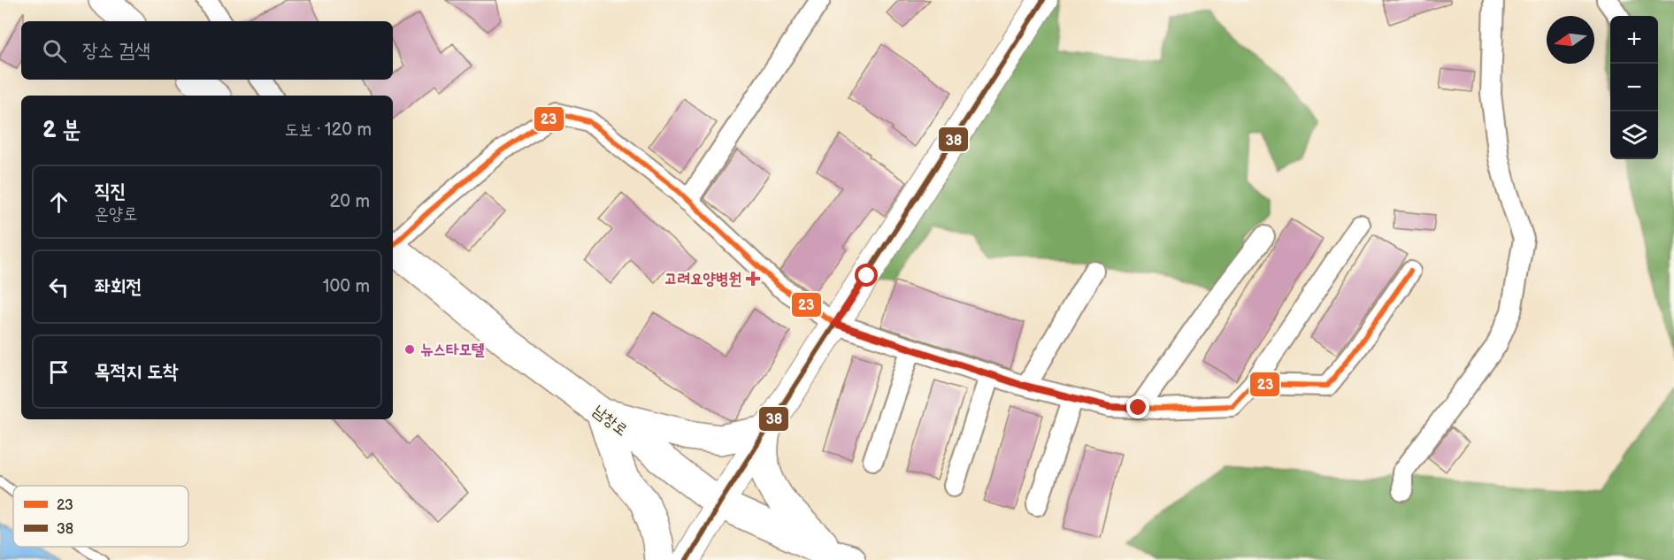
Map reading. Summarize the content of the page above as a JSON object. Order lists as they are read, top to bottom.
{
  "streets": {
    "main road": ["남창로"]
  },
  "places": {
    "health": ["고려요양병원"],
    "other": ["뉴스타모텔"]
  },
  "lines": ["transit line 38", "transit line 23"],
  "legend": ["23", "38"],
  "north": "left",
  "page": {
    "map_buttons": ["+", "−"],
    "search": "장소 검색",
    "heading": ["2 분", "도보 · 120 m"],
    "list": [
      ["직진", "온양로", "20 m"],
      ["좌회전", "100 m"],
      "목적지 도착"
    ]
  }
}
